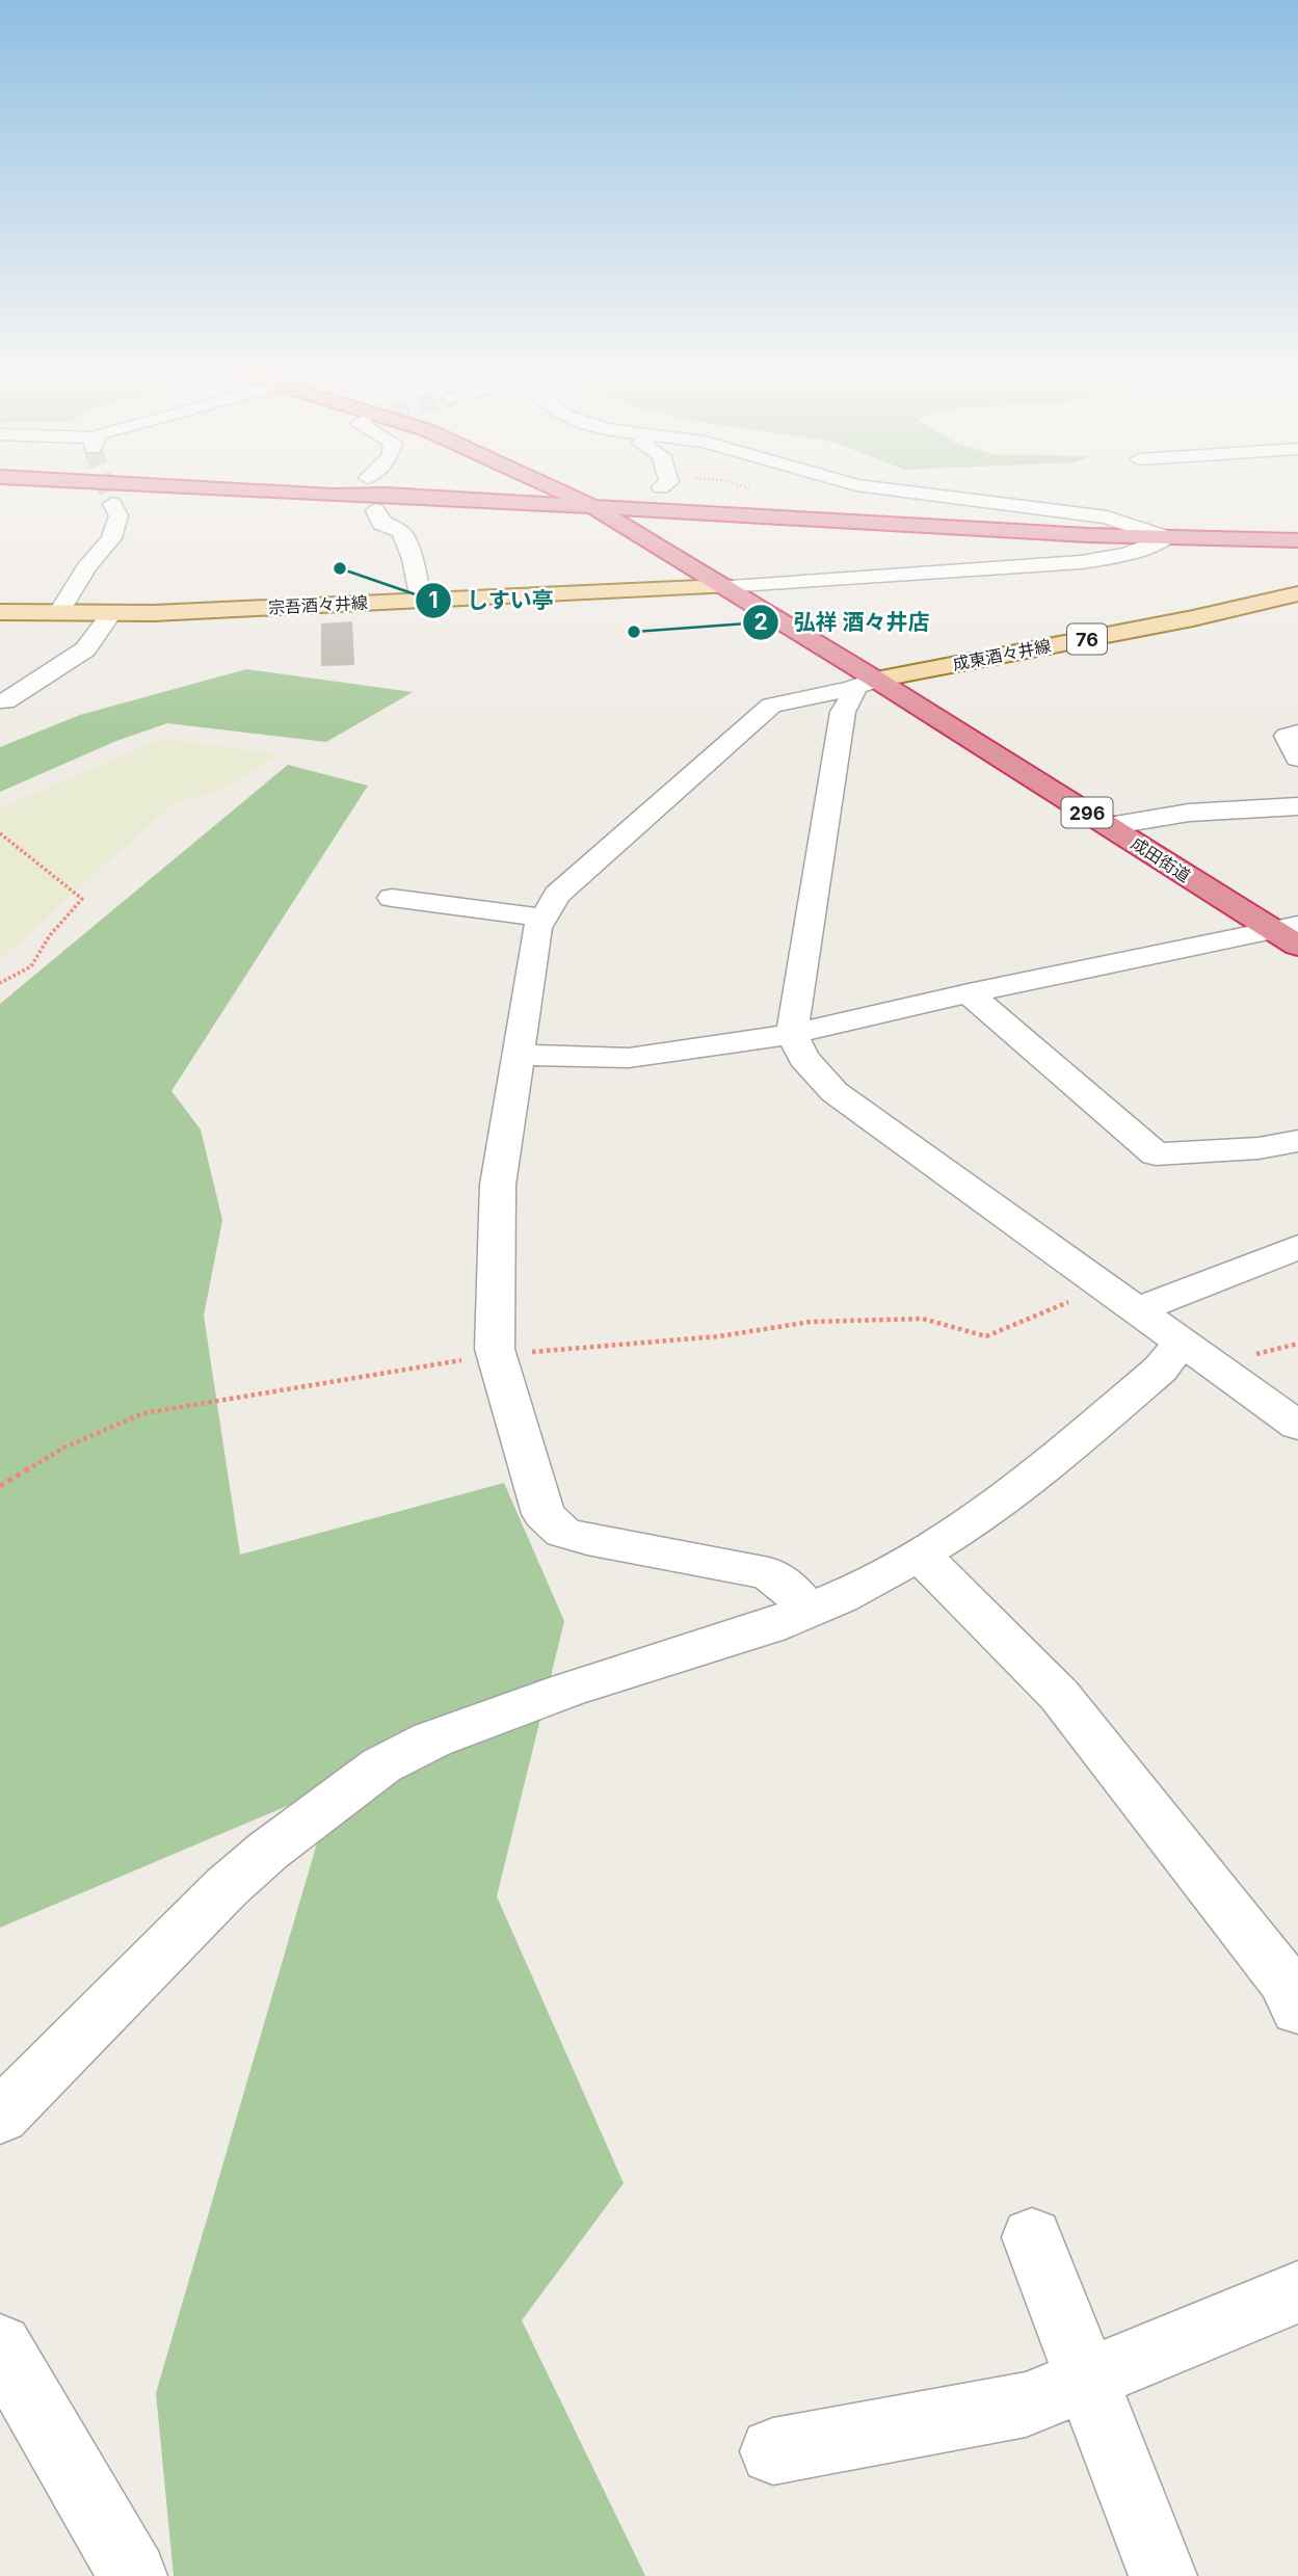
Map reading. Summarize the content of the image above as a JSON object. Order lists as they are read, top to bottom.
{
  "streets": {
    "highway": ["296", "成田街道"],
    "main road": ["宗吾酒々井線", "76", "成東酒々井線"]
  },
  "crossings": [
    ["宗吾酒々井線", "成田街道"],
    ["成東酒々井線", "成田街道"],
    ["296", "成田街道"]
  ],
  "places": ["しすい亭", "弘祥 酒々井店"]
}
